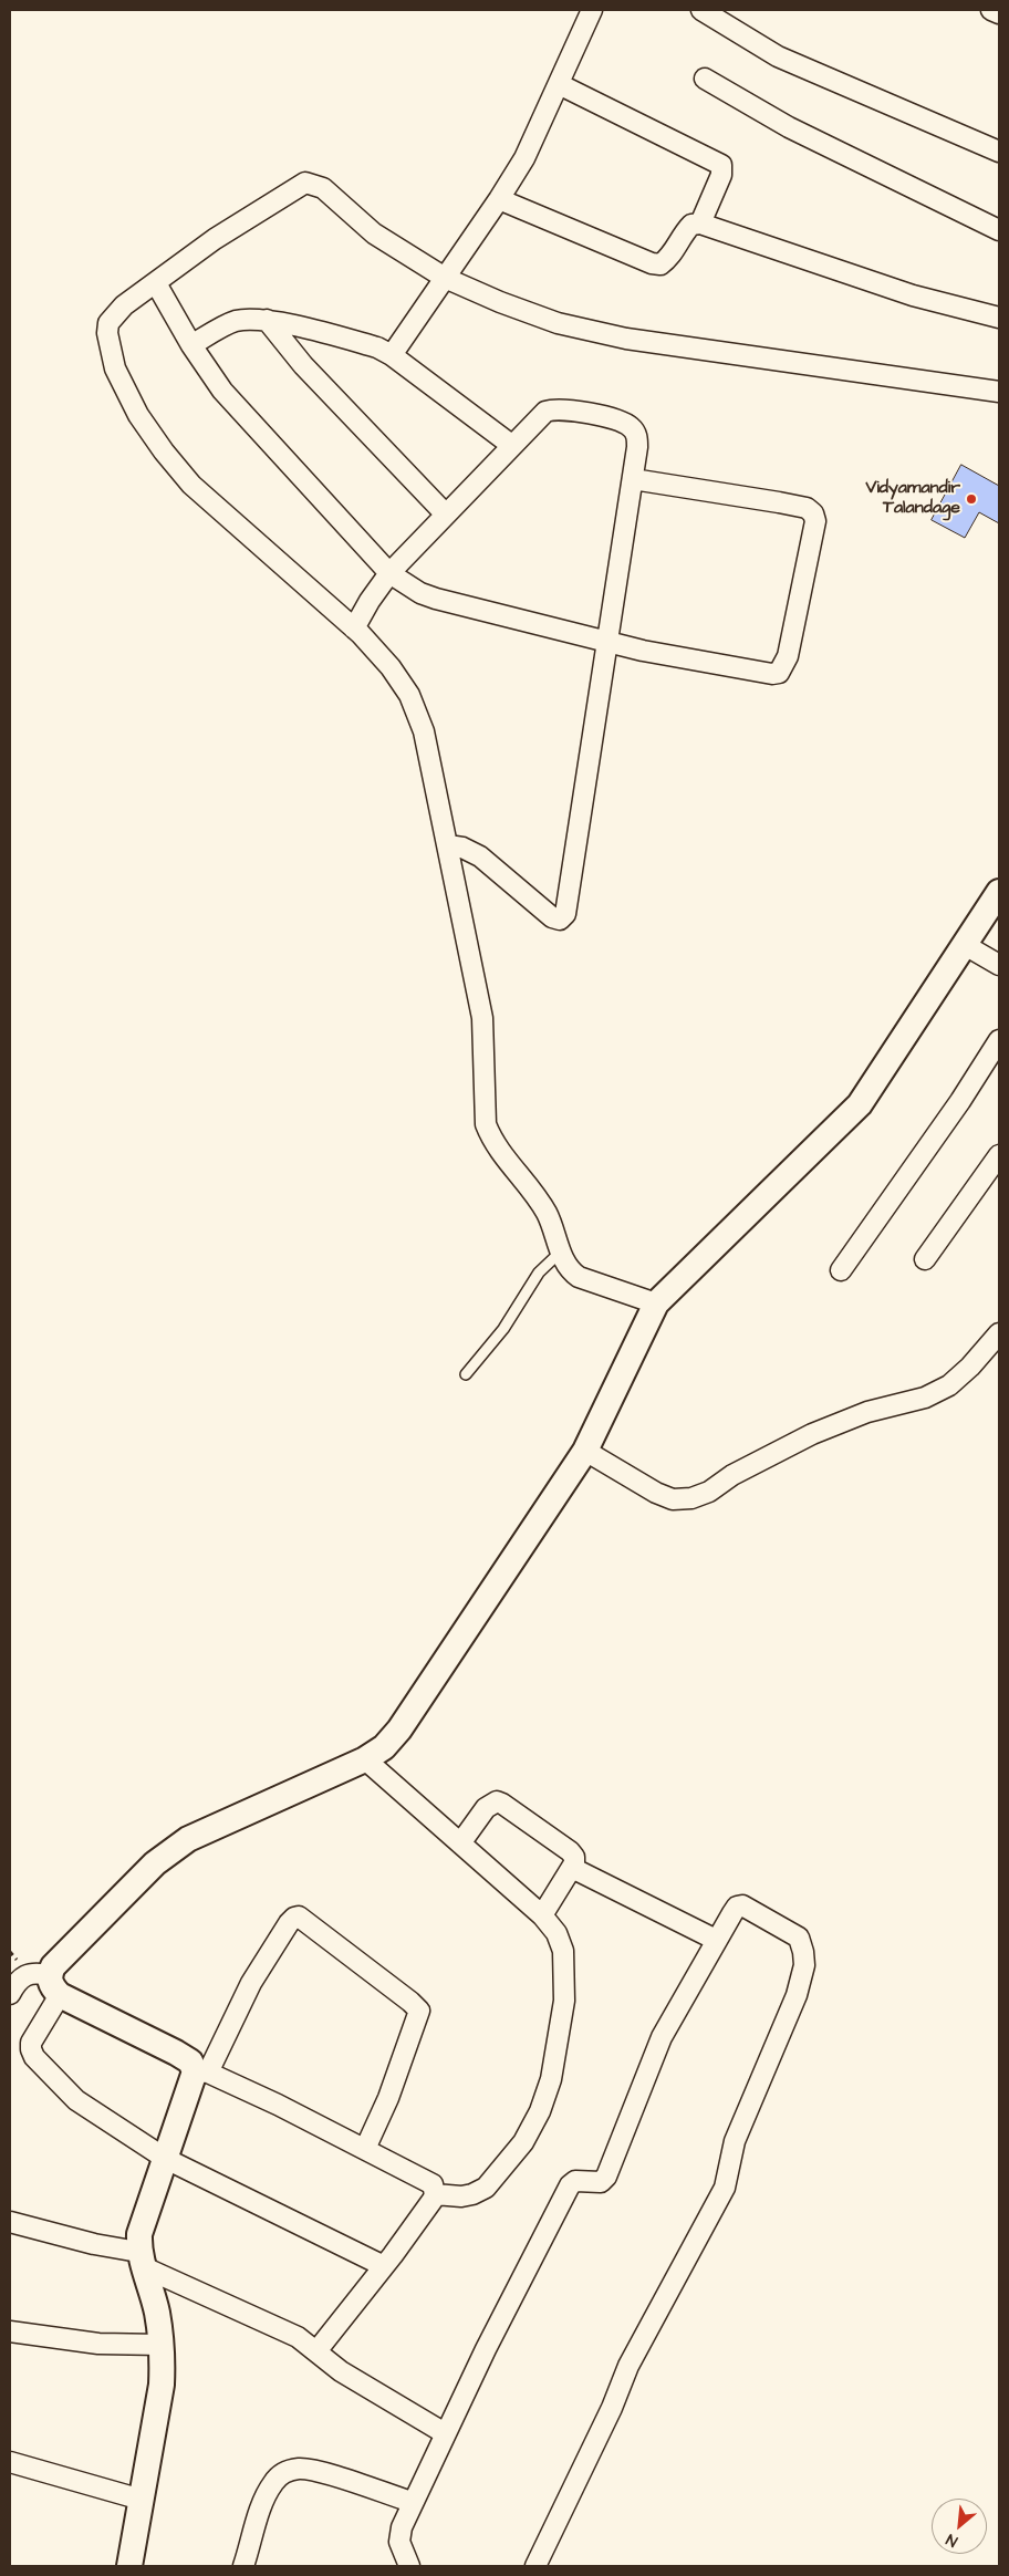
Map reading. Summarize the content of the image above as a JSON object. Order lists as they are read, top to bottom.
{
  "places": ["Vidyamandir Talandage"],
  "north": "bottom left"
}
